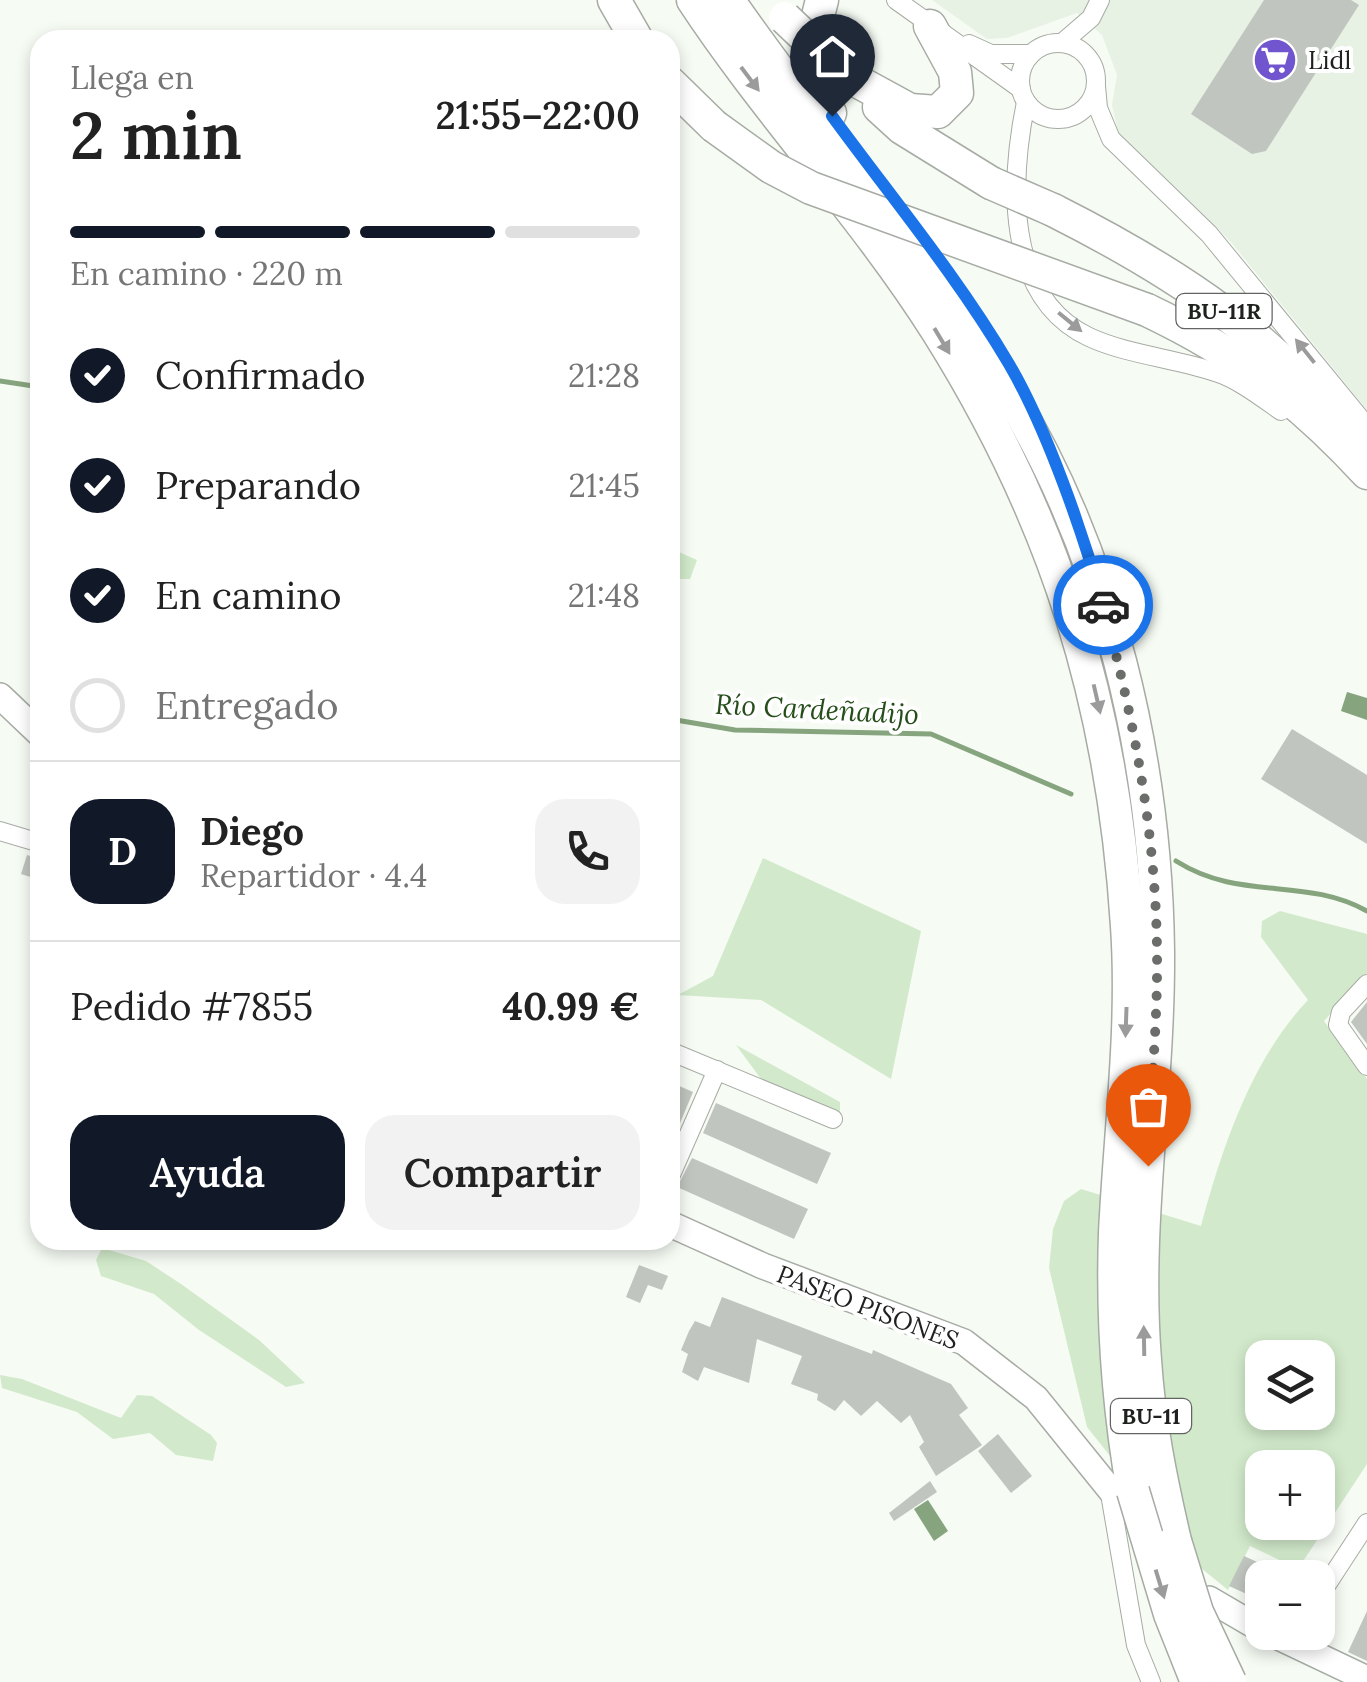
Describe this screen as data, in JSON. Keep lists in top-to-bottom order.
{
  "streets": {
    "highway": ["BU-11R", "BU-11"],
    "main road": ["PASEO PISONES"]
  },
  "crossings": [
    ["PASEO PISONES", "BU-11"]
  ],
  "water": ["Río Cardeñadijo"],
  "places": {
    "supermarket": ["Lidl"]
  },
  "page": {
    "heading": ["2 min", "Llega en", "21:55–22:00"],
    "panel": [
      "Diego",
      "Repartidor · 4.4",
      "Pedido #7855",
      "40.99 €"
    ],
    "bar": "En camino · 220 m",
    "list": [
      ["Confirmado", "21:28"],
      ["Preparando", "21:45"],
      ["En camino", "21:48"],
      "Entregado"
    ],
    "round": "D",
    "buttons": ["Ayuda", "Compartir"],
    "map_buttons": ["+", "−"]
  }
}
